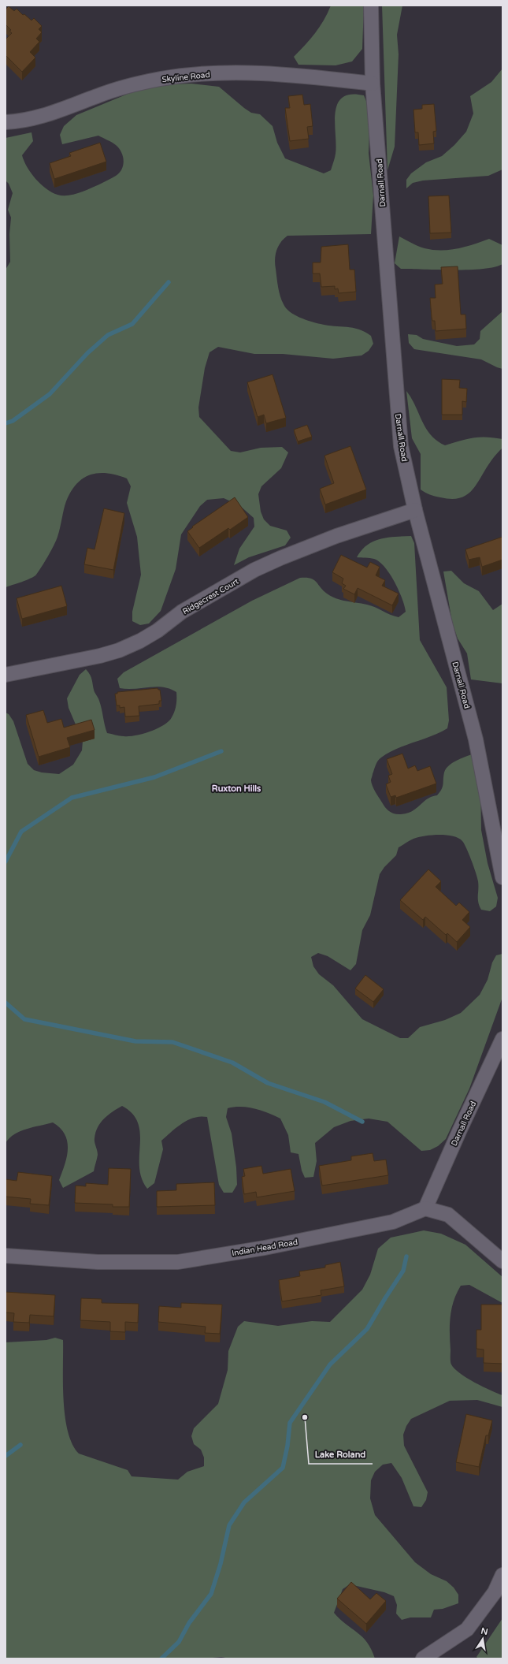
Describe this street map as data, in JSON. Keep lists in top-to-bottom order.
{
  "streets": {
    "street": [
      "Skyline Road",
      "Darnall Road",
      "Ridgecrest Court",
      "Indian Head Road"
    ]
  },
  "crossings": [
    ["Skyline Road", "Darnall Road"],
    ["Darnall Road", "Ridgecrest Court"],
    ["Darnall Road", "Indian Head Road"]
  ],
  "districts": ["Ruxton Hills"],
  "places": ["Lake Roland"],
  "north": "top"
}
